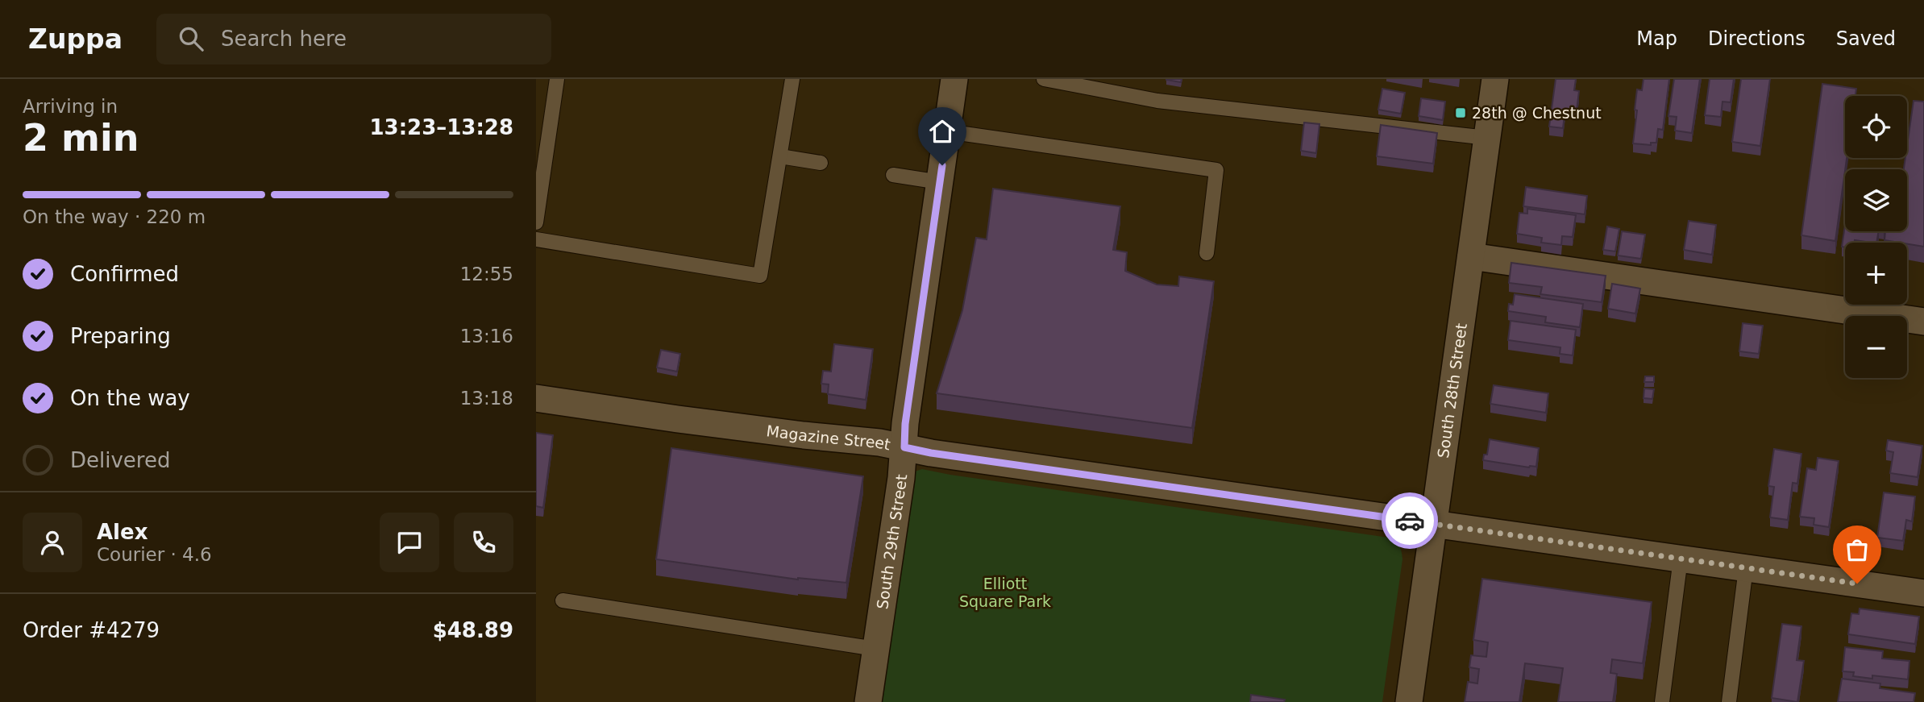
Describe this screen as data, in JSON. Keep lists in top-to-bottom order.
{
  "streets": {
    "street": ["South 28th Street", "Magazine Street", "South 29th Street"]
  },
  "crossings": [
    ["South 28th Street", "Magazine Street"],
    ["Magazine Street", "South 29th Street"]
  ],
  "parks": ["Elliott Square Park"],
  "places": {
    "transit": ["28th @ Chestnut"]
  },
  "page": {
    "header": "Zuppa",
    "search": "Search here",
    "nav": ["Map", "Directions", "Saved"],
    "heading": ["2 min", "Arriving in", "13:23–13:28"],
    "panel": [
      "Alex",
      "Courier · 4.6",
      "Order #4279",
      "$48.89"
    ],
    "map_buttons": ["+", "−"],
    "bar": "On the way · 220 m",
    "list": [
      ["Confirmed", "12:55"],
      ["Preparing", "13:16"],
      ["On the way", "13:18"],
      "Delivered"
    ]
  }
}
